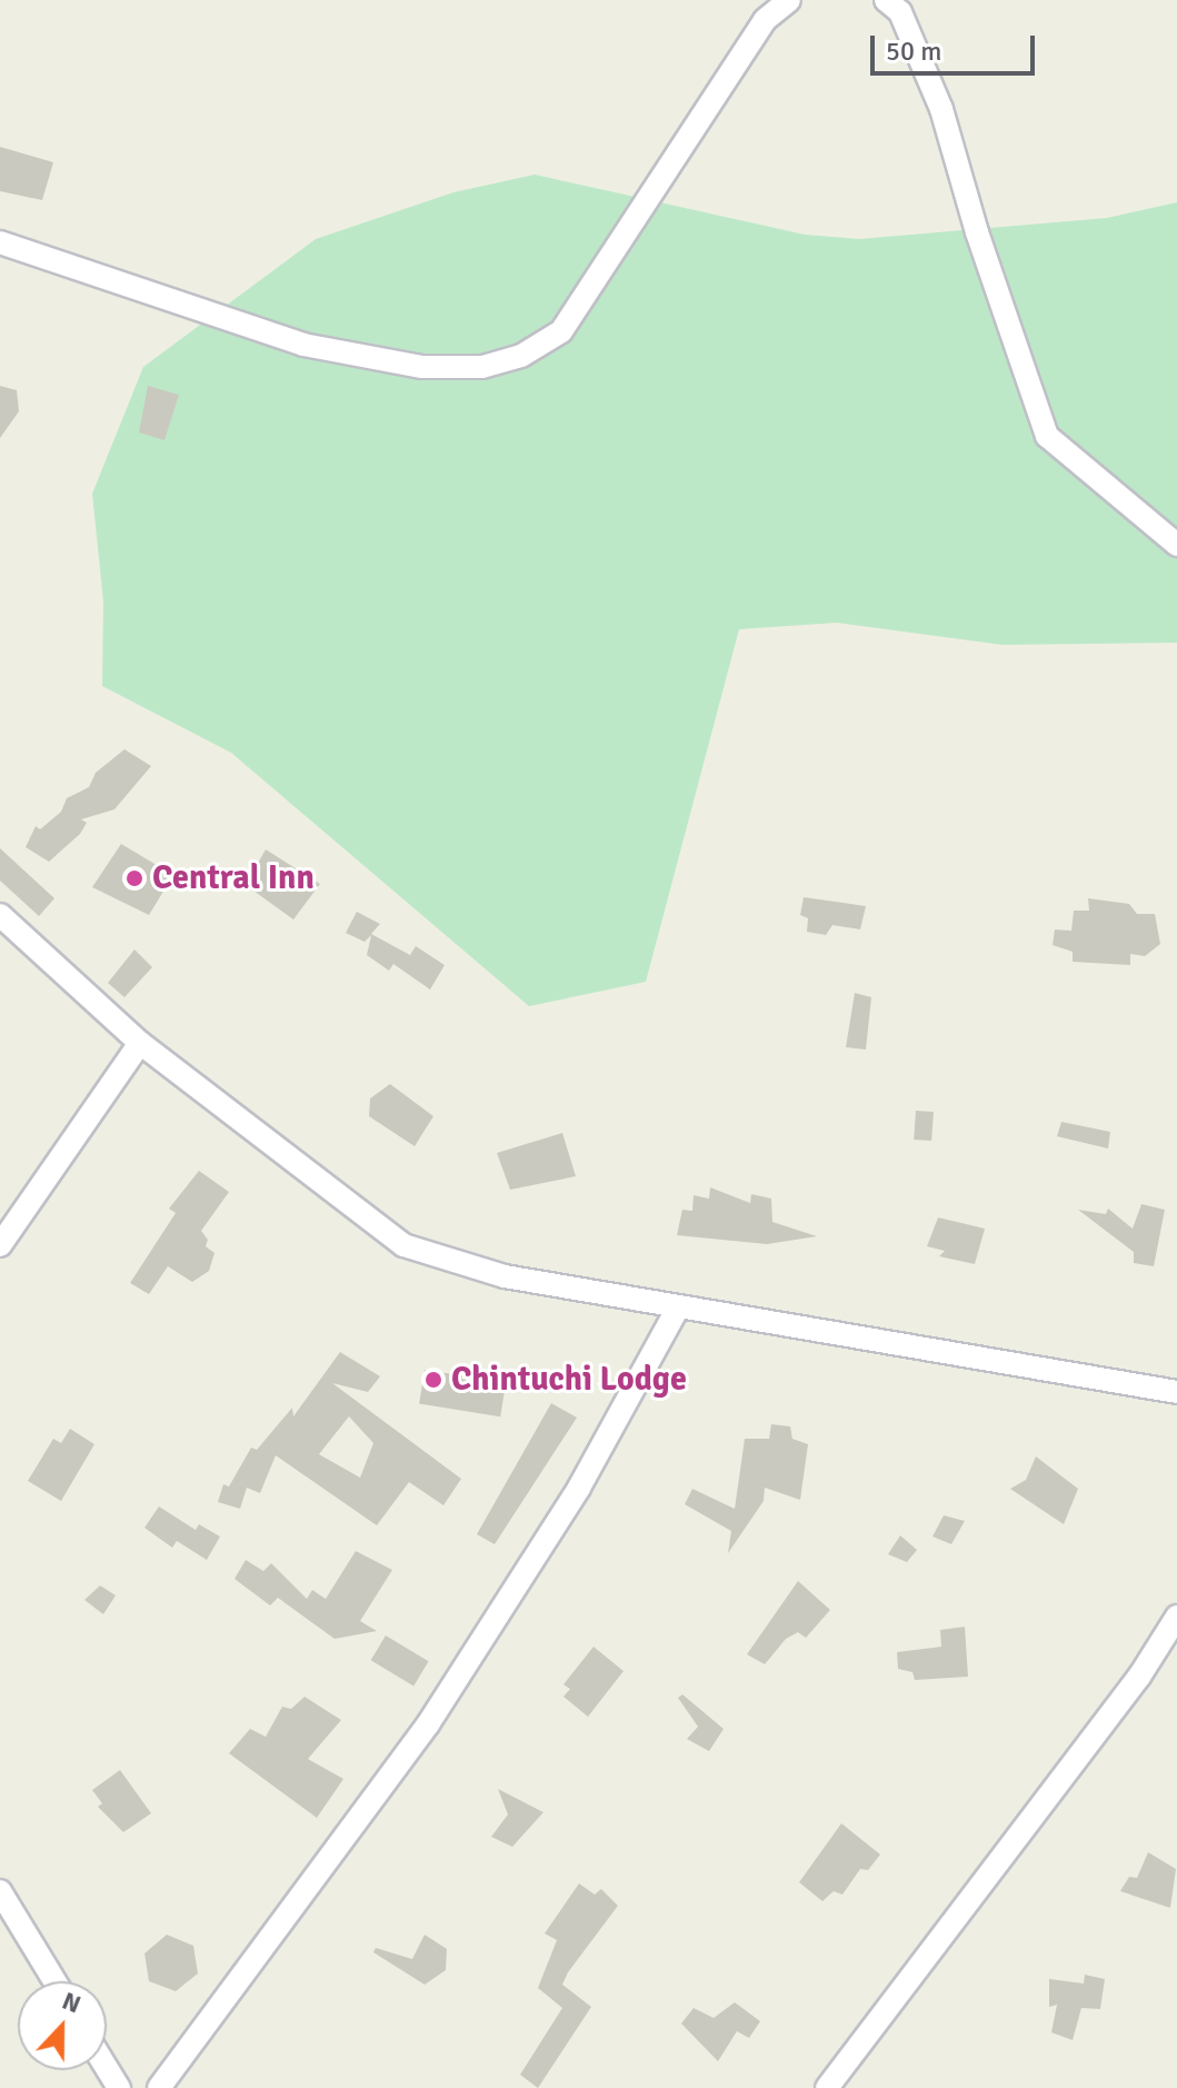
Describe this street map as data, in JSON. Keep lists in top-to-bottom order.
{
  "places": ["Central Inn", "Chintuchi Lodge"],
  "scale_bar": "50 m",
  "north": "top"
}
